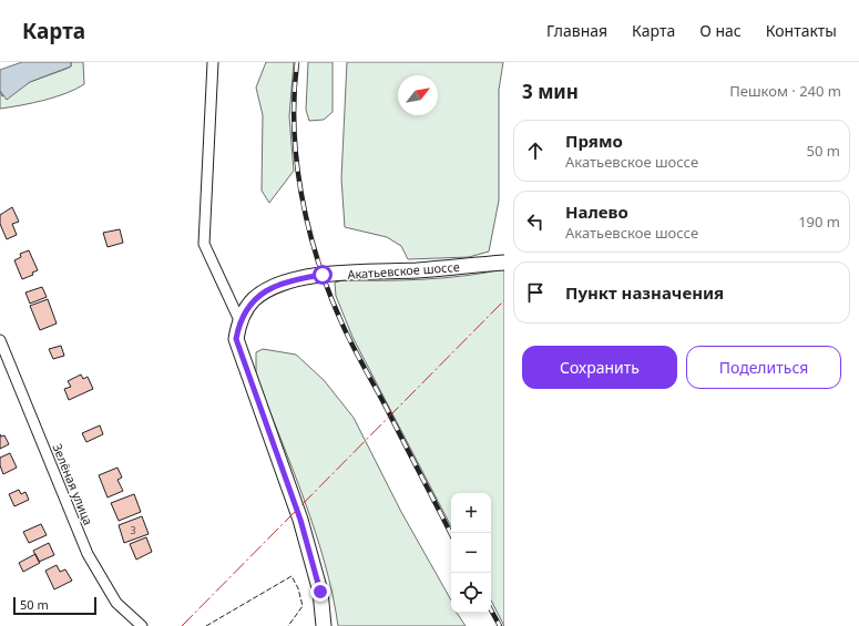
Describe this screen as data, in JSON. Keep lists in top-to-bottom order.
{
  "streets": {
    "main road": ["Акатьевское шоссе"],
    "street": ["Зелёная улица"]
  },
  "house_numbers": ["3"],
  "scale_bar": "50 m",
  "north": "top right",
  "page": {
    "header": "Карта",
    "nav": [
      "Главная",
      "Карта",
      "О нас",
      "Контакты"
    ],
    "heading": ["3 мин", "Пешком · 240 m"],
    "list": [
      ["Прямо", "Акатьевское шоссе", "50 m"],
      ["Налево", "Акатьевское шоссе", "190 m"],
      "Пункт назначения"
    ],
    "buttons": ["Сохранить", "Поделиться"],
    "map_buttons": ["+", "−"],
    "scale": "50 m"
  }
}
